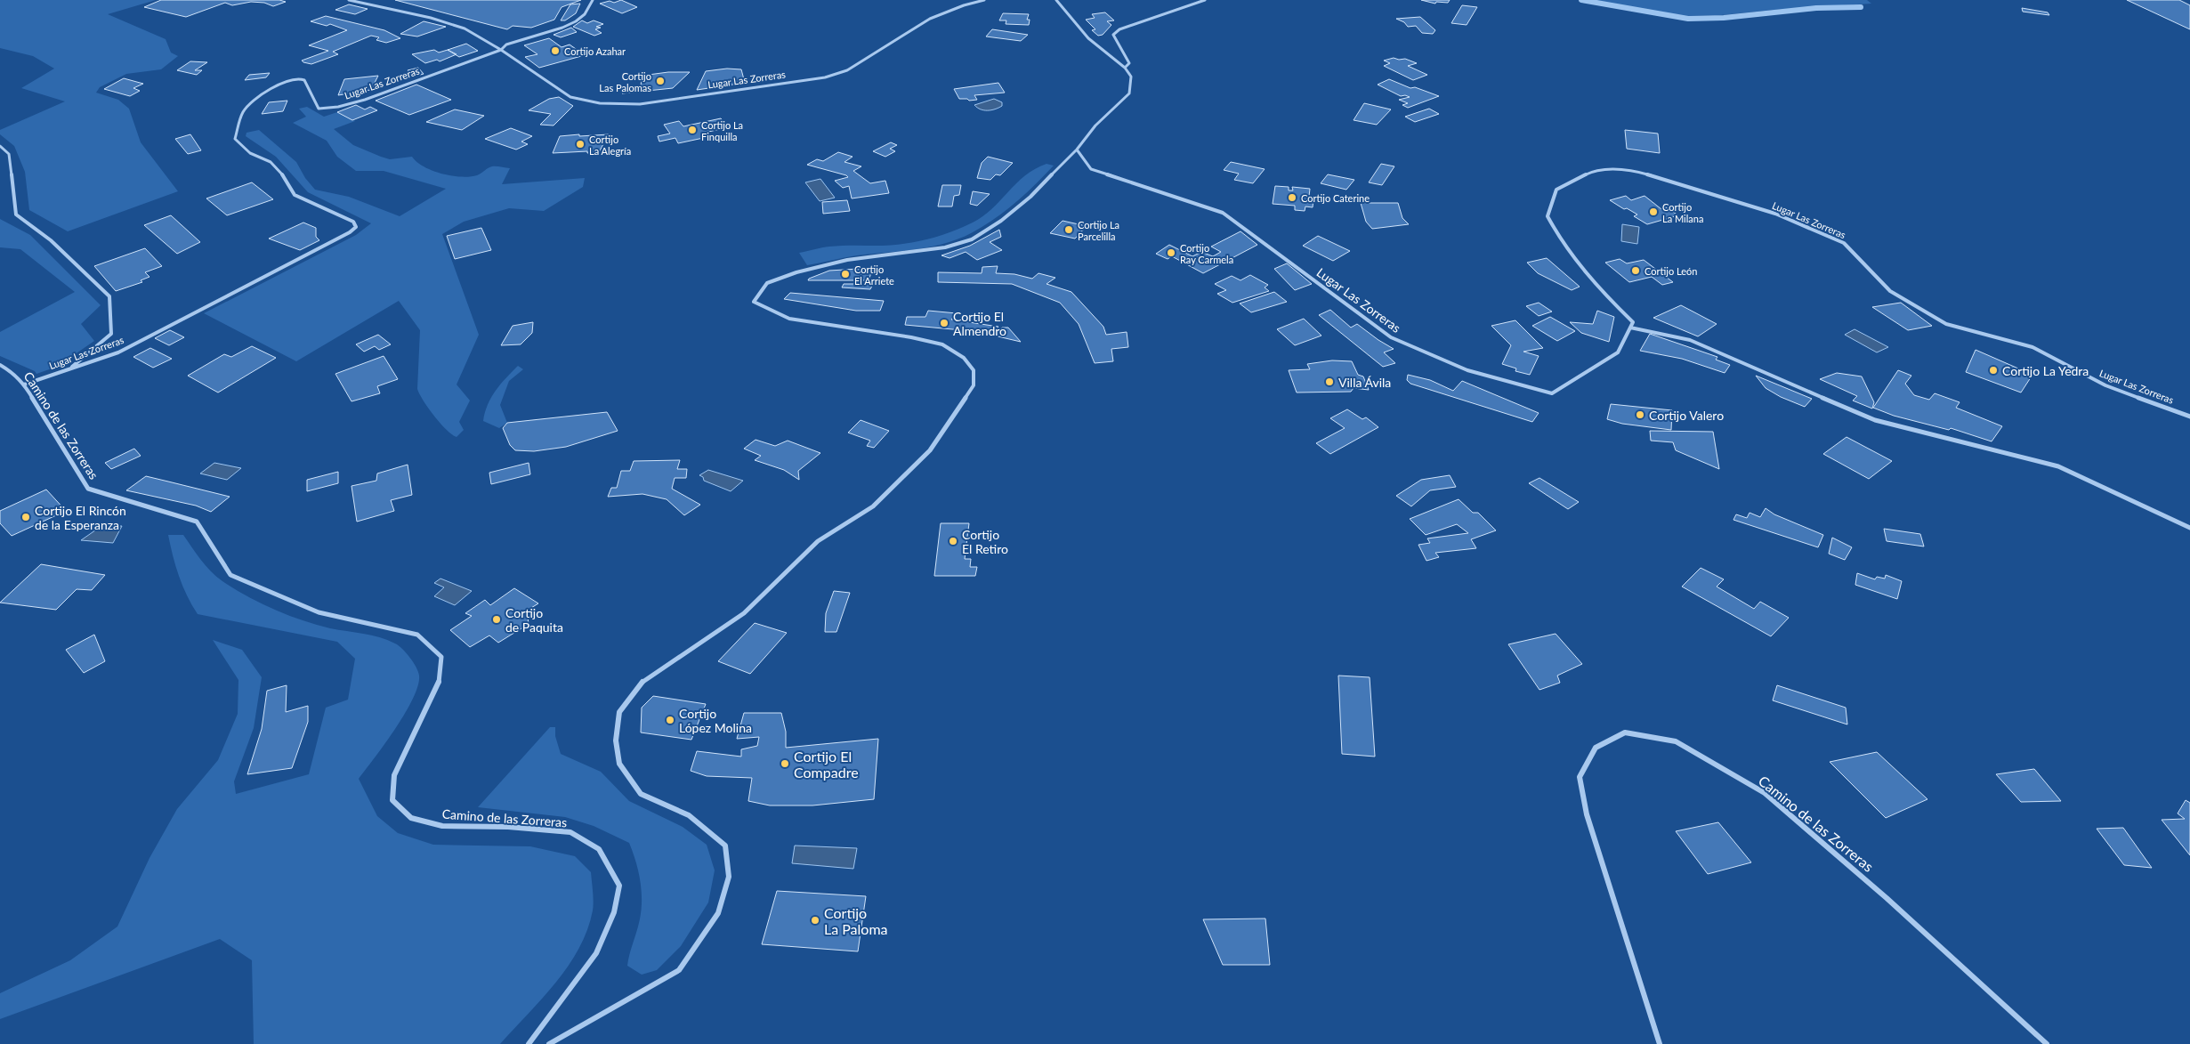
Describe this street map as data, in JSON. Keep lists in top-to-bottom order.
{
  "streets": {
    "street": ["Lugar Las Zorreras", "Camino de las Zorreras"]
  },
  "crossings": [
    ["Lugar Las Zorreras", "Camino de las Zorreras"]
  ],
  "places": [
    "Cortijo Azahar",
    "Cortijo Las Palomas",
    "Cortijo La Finquilla",
    "Cortijo La Alegría",
    "Cortijo Caterine",
    "Cortijo La Milana",
    "Cortijo La Parcelilla",
    "Cortijo Ray Carmela",
    "Cortijo León",
    "Cortijo El Arriete",
    "Cortijo El Almendro",
    "Cortijo La Yedra",
    "Villa Ávila",
    "Cortijo Valero",
    "Cortijo El Rincón de la Esperanza",
    "Cortijo El Retiro",
    "Cortijo de Paquita",
    "Cortijo López Molina",
    "Cortijo El Compadre",
    "Cortijo La Paloma"
  ]
}
